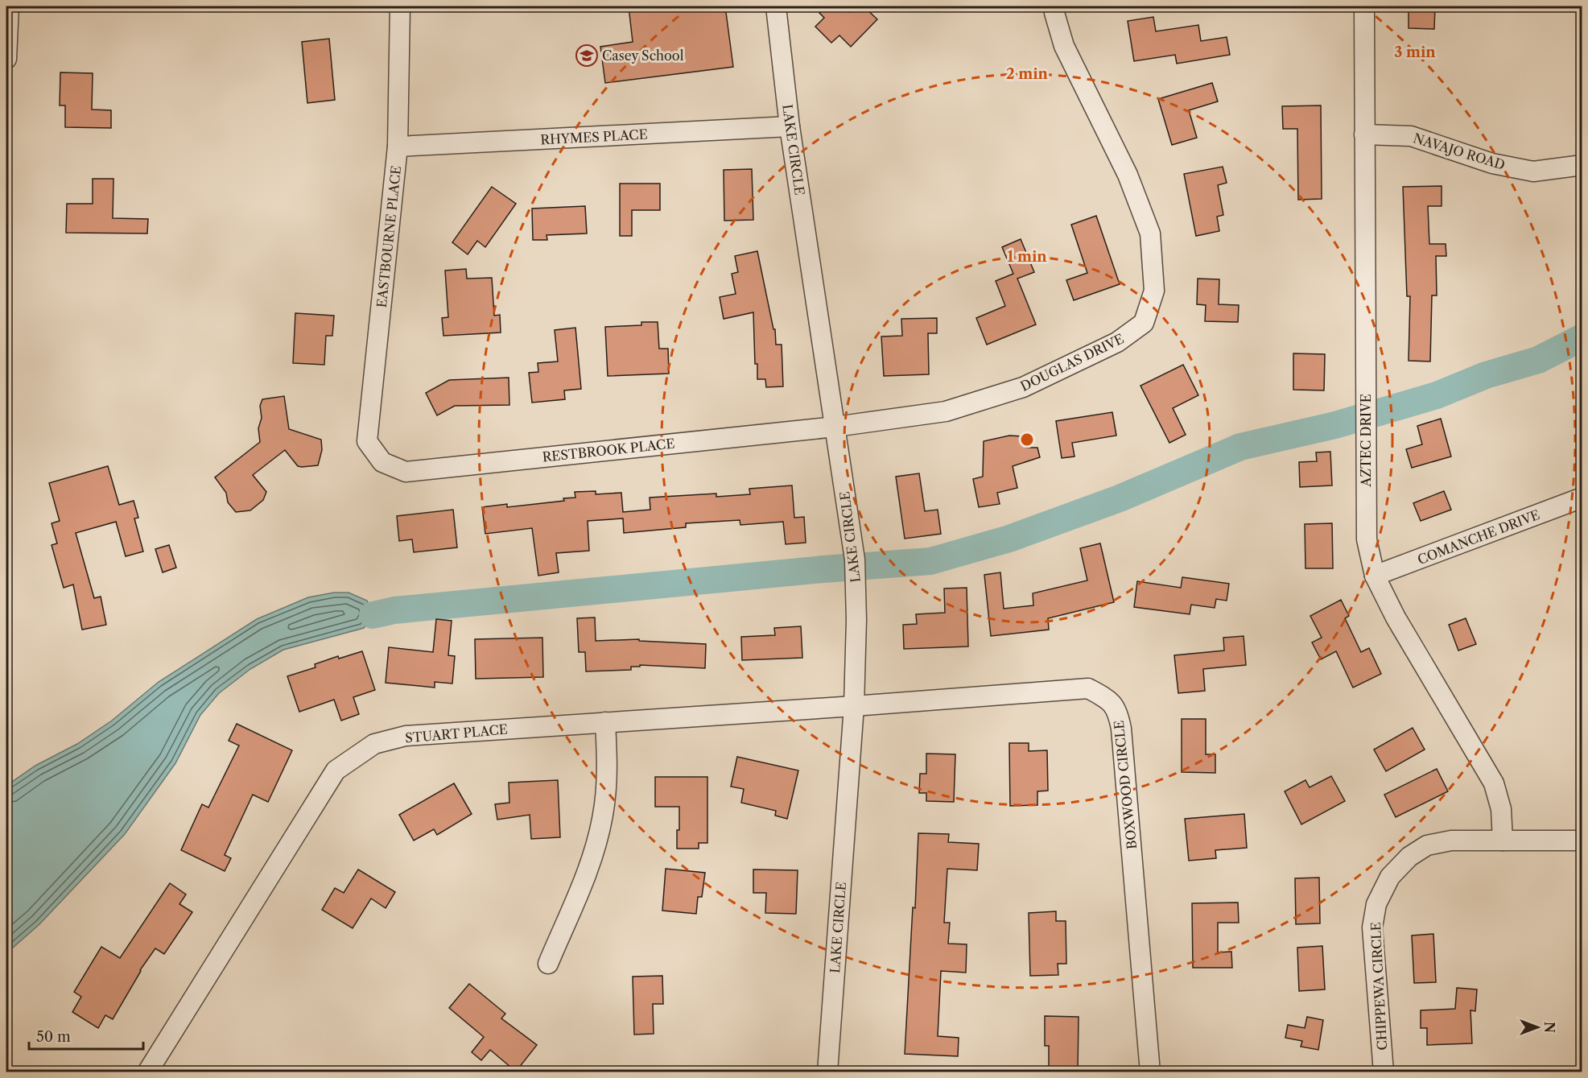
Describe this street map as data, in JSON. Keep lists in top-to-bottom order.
{
  "streets": {
    "street": [
      "RHYMES PLACE",
      "LAKE CIRCLE",
      "NAVAJO ROAD",
      "EASTBOURNE PLACE",
      "DOUGLAS DRIVE",
      "AZTEC DRIVE",
      "RESTBROOK PLACE",
      "COMANCHE DRIVE",
      "STUART PLACE",
      "BOXWOOD CIRCLE",
      "CHIPPEWA CIRCLE"
    ]
  },
  "crossings": [
    ["RHYMES PLACE", "LAKE CIRCLE"],
    ["RHYMES PLACE", "EASTBOURNE PLACE"],
    ["LAKE CIRCLE", "DOUGLAS DRIVE"],
    ["LAKE CIRCLE", "RESTBROOK PLACE"],
    ["LAKE CIRCLE", "STUART PLACE"],
    ["LAKE CIRCLE", "BOXWOOD CIRCLE"],
    ["NAVAJO ROAD", "AZTEC DRIVE"],
    ["EASTBOURNE PLACE", "RESTBROOK PLACE"],
    ["DOUGLAS DRIVE", "RESTBROOK PLACE"],
    ["AZTEC DRIVE", "COMANCHE DRIVE"],
    ["AZTEC DRIVE", "CHIPPEWA CIRCLE"],
    ["STUART PLACE", "BOXWOOD CIRCLE"]
  ],
  "places": {
    "school or university": ["Casey School"]
  },
  "scale_bar": "50 m",
  "north": "right",
  "rings": ["3 min", "2 min", "1 min"]
}
